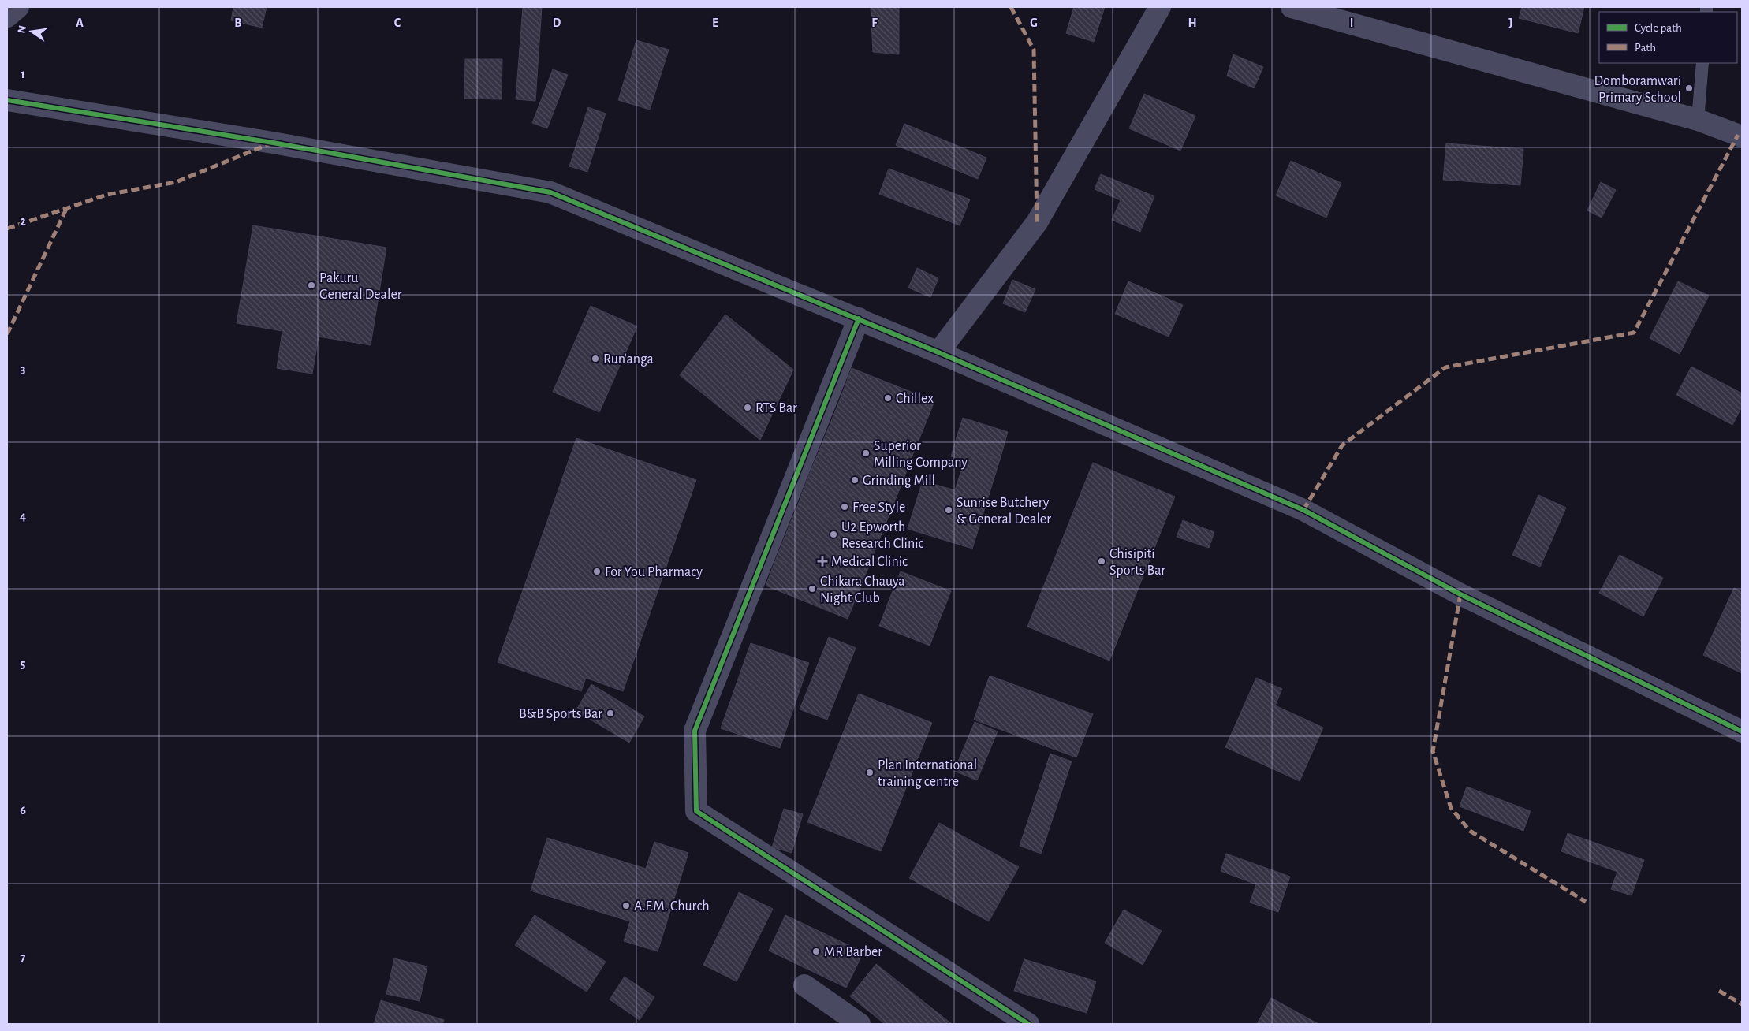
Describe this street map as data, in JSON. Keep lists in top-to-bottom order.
{
  "places": {
    "other": [
      "Domboramwari Primary School",
      "Pakuru General Dealer",
      "Run'anga",
      "Chillex",
      "RTS Bar",
      "Superior Milling Company",
      "Grinding Mill",
      "Free Style",
      "Sunrise Butchery & General Dealer",
      "U2 Epworth Research Clinic",
      "Chisipiti Sports Bar",
      "For You Pharmacy",
      "Chikara Chauya Night Club",
      "B&B Sports Bar",
      "Plan International training centre",
      "A.F.M. Church",
      "MR Barber"
    ],
    "health": ["Medical Clinic"]
  },
  "legend": ["Cycle path", "Path"],
  "north": "left",
  "grid": {
    "columns": [
      "A",
      "B",
      "C",
      "D",
      "E",
      "F",
      "G",
      "H",
      "I",
      "J"
    ],
    "rows": [
      "1",
      "2",
      "3",
      "4",
      "5",
      "6",
      "7"
    ]
  }
}
